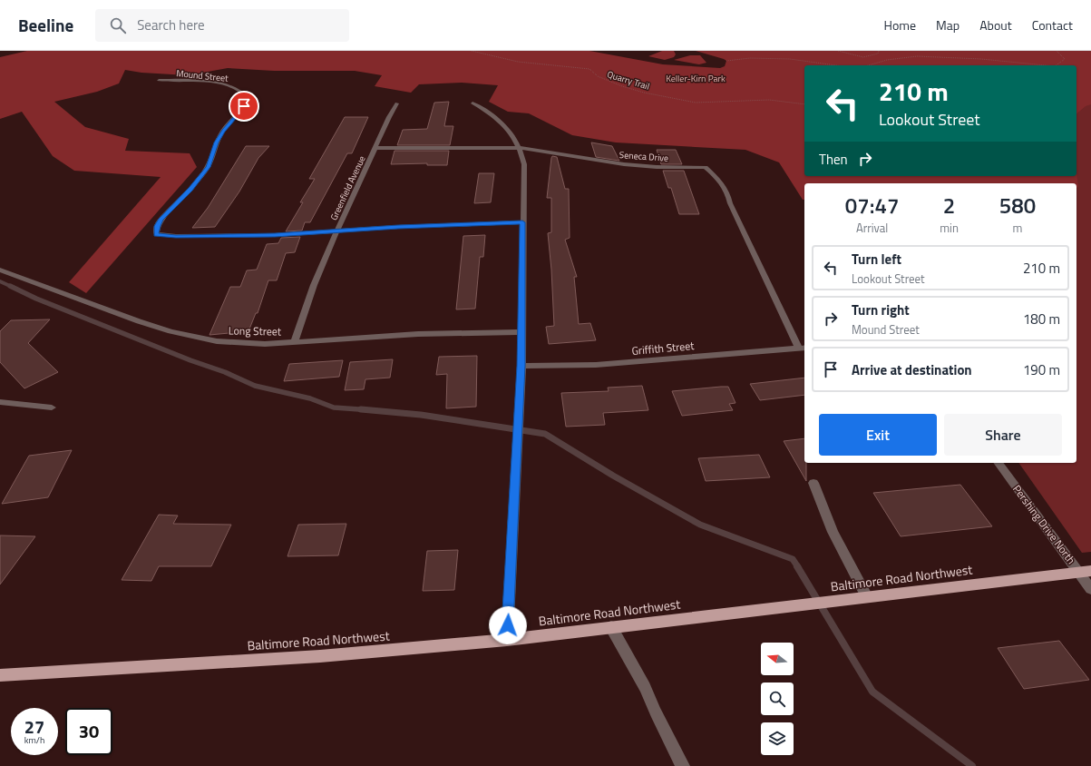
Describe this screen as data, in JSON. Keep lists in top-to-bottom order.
{
  "streets": {
    "main road": ["Baltimore Road Northwest"],
    "street": [
      "Mound Street",
      "Seneca Drive",
      "Greenfield Avenue",
      "Long Street",
      "Griffith Street",
      "Pershing Drive North"
    ],
    "path": ["Quarry Trail"]
  },
  "crossings": [
    ["Mound Street", "Greenfield Avenue"],
    ["Seneca Drive", "Greenfield Avenue"],
    ["Seneca Drive", "Griffith Street"],
    ["Greenfield Avenue", "Long Street"],
    ["Pershing Drive North", "Baltimore Road Northwest"]
  ],
  "parks": ["Keller-Kirn Park"],
  "north": "left",
  "page": {
    "header": "Beeline",
    "search": "Search here",
    "nav": [
      "Home",
      "Map",
      "About",
      "Contact"
    ],
    "turn": ["210 m", "Lookout Street"],
    "then": "Then",
    "eta": [
      "07:47",
      "Arrival",
      "2",
      "min",
      "580",
      "m"
    ],
    "list": [
      {
        "name": "Turn left",
        "note": "Lookout Street",
        "value": "210 m"
      },
      {
        "name": "Turn right",
        "note": "Mound Street",
        "value": "180 m"
      },
      {
        "name": "Arrive at destination",
        "value": "190 m"
      }
    ],
    "buttons": ["Exit", "Share"],
    "speed": "27 km/h",
    "limit": "30"
  }
}
